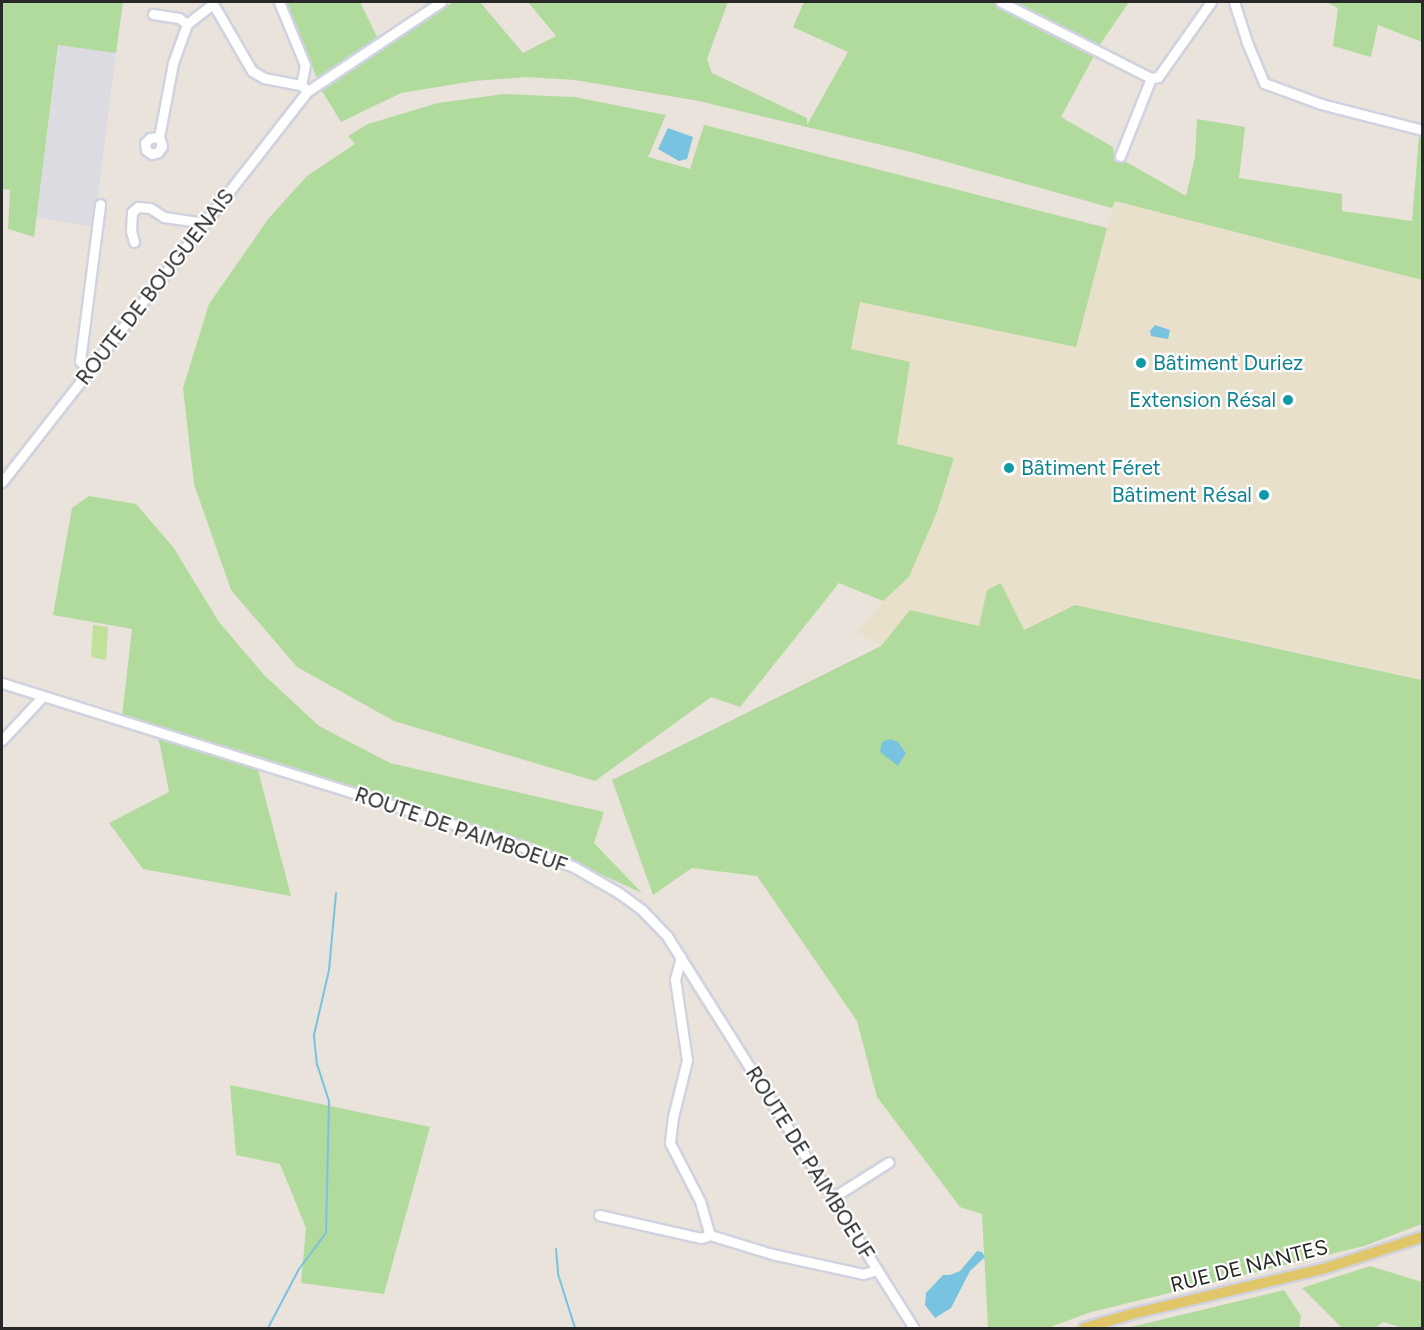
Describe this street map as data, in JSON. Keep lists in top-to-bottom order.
{
  "streets": {
    "main road": ["RUE DE NANTES"],
    "street": ["ROUTE DE BOUGUENAIS", "ROUTE DE PAIMBOEUF"]
  },
  "places": [
    "Bâtiment Duriez",
    "Extension Résal",
    "Bâtiment Féret",
    "Bâtiment Résal"
  ]
}
